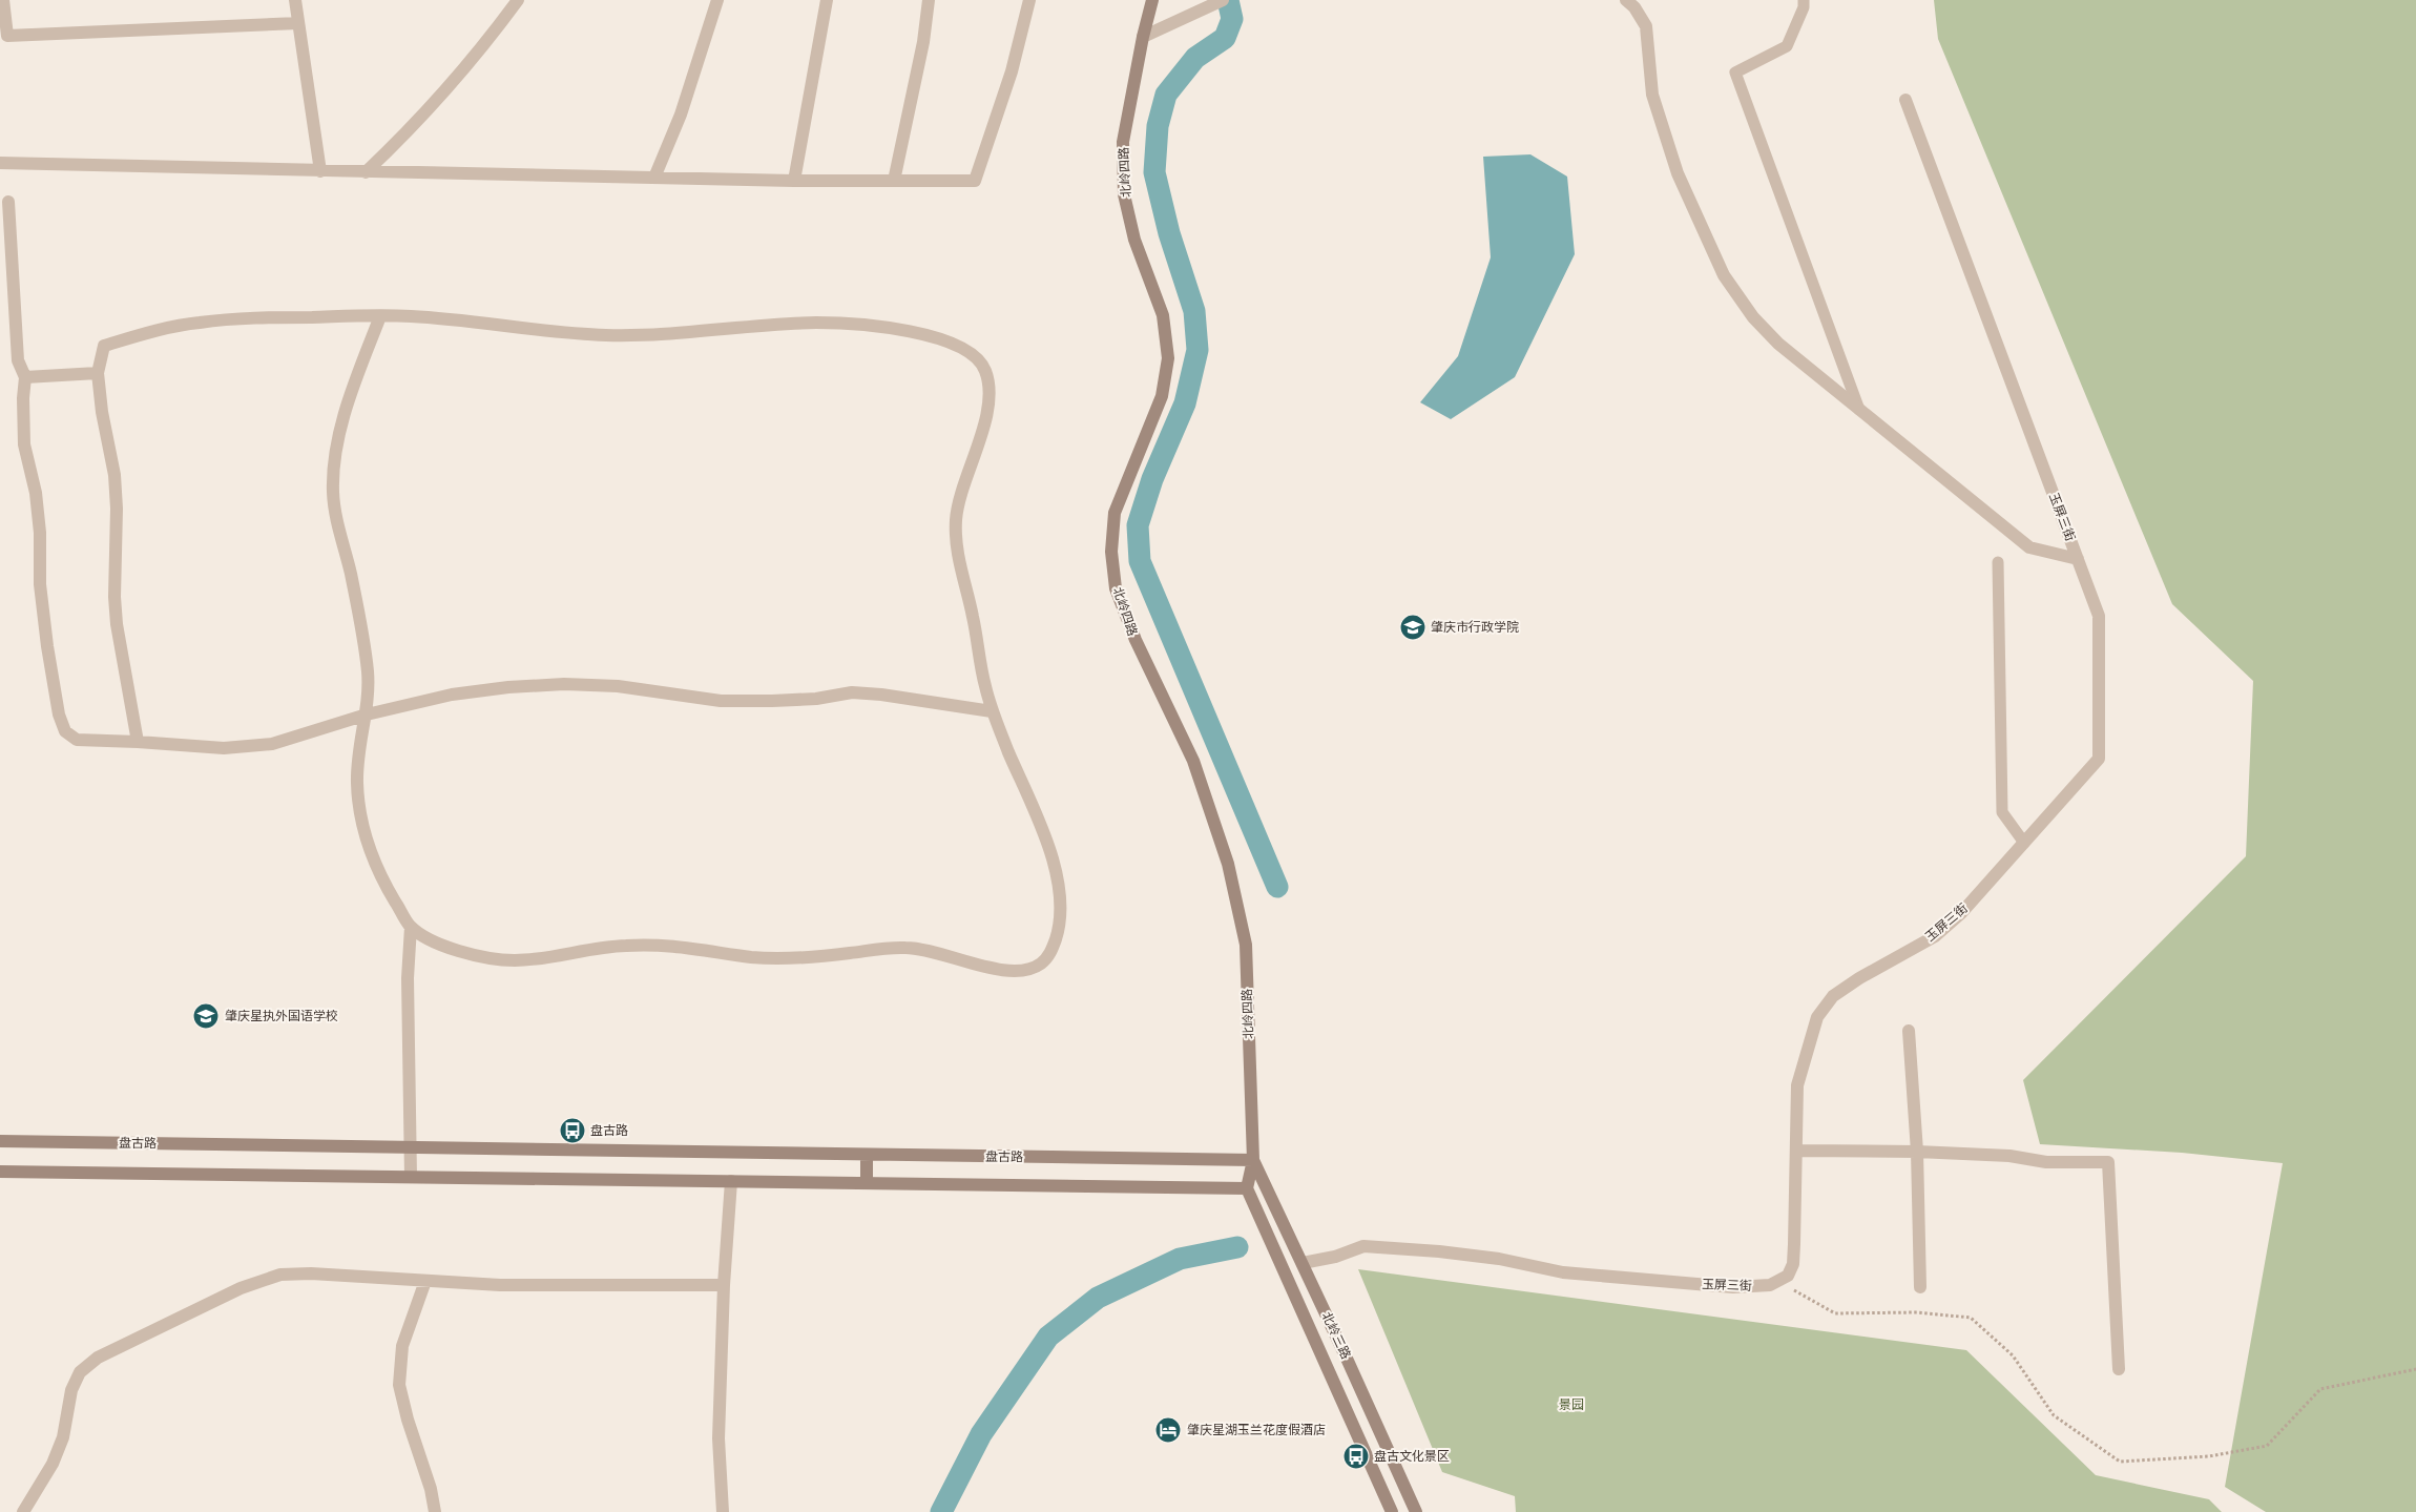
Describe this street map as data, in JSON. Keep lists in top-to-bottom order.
{
  "streets": {
    "street": [
      "北岭四路",
      "玉屏三街",
      "盘古路",
      "北岭三路"
    ]
  },
  "crossings": [
    ["北岭四路", "盘古路"],
    ["北岭四路", "北岭三路"],
    ["玉屏三街", "北岭三路"],
    ["盘古路", "北岭三路"]
  ],
  "parks": ["景园"],
  "places": {
    "school or university": ["肇庆市行政学院", "肇庆星执外国语学校"],
    "bus stop": ["盘古路", "盘古文化景区"],
    "hotel": ["肇庆星湖玉兰花度假酒店"]
  }
}
